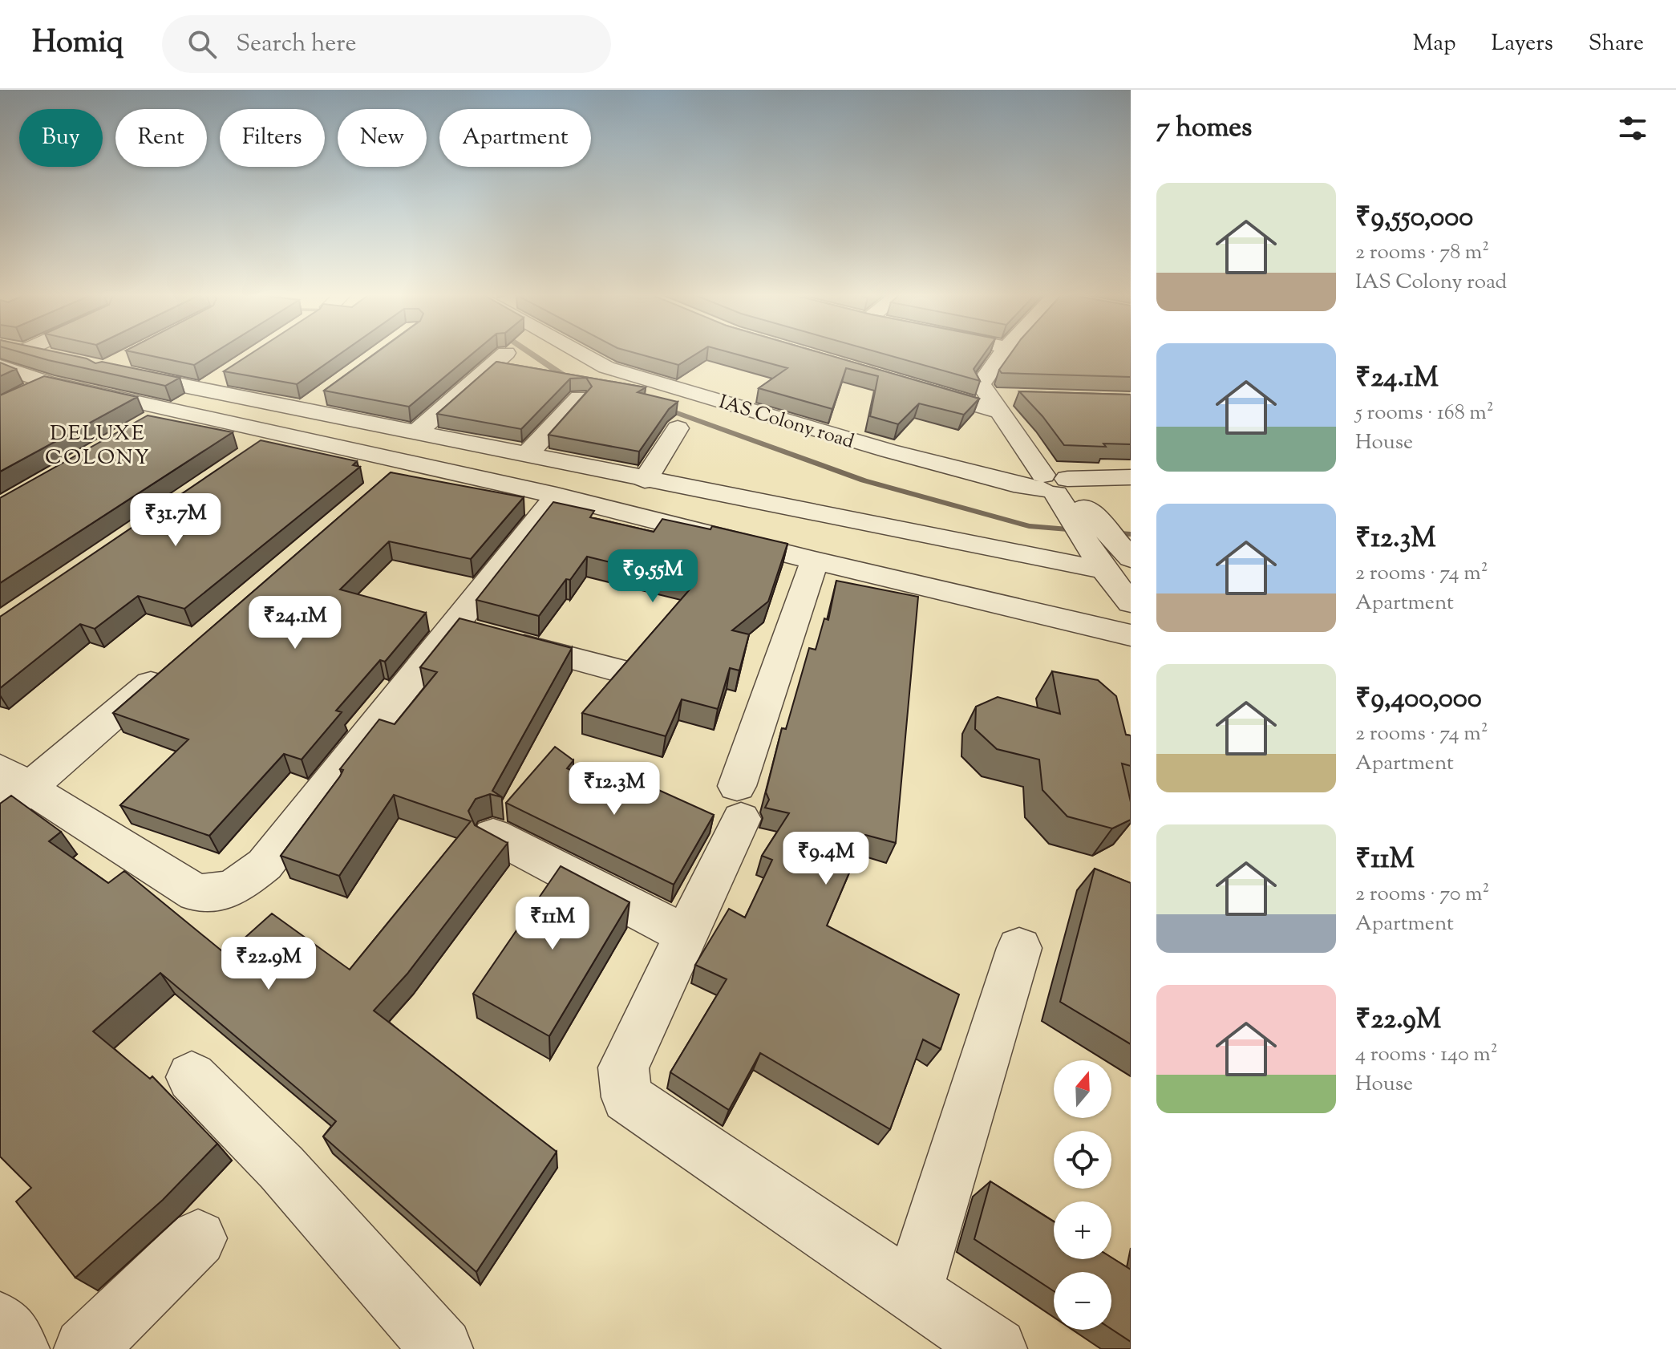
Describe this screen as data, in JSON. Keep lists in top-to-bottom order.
{
  "streets": {
    "street": ["IAS Colony road"]
  },
  "districts": ["DELUXE COLONY"],
  "north": "top",
  "page": {
    "header": "Homiq",
    "search": "Search here",
    "nav": ["Map", "Layers", "Share"],
    "heading": "7 homes",
    "chip": [
      "Buy",
      "Rent",
      "Filters",
      "New",
      "Apartment"
    ],
    "list": [
      {
        "name": "₹9,550,000",
        "note": "2 rooms · 78 m² · IAS Colony road"
      },
      {
        "name": "₹24.1M",
        "note": "5 rooms · 168 m² · House"
      },
      {
        "name": "₹12.3M",
        "note": "2 rooms · 74 m² · Apartment"
      },
      {
        "name": "₹9,400,000",
        "note": "2 rooms · 74 m² · Apartment"
      },
      {
        "name": "₹11M",
        "note": "2 rooms · 70 m² · Apartment"
      },
      {
        "name": "₹22.9M",
        "note": "4 rooms · 140 m² · House"
      }
    ],
    "price": [
      "₹31.7M",
      "₹9.55M",
      "₹24.1M",
      "₹12.3M",
      "₹9.4M",
      "₹11M",
      "₹22.9M"
    ],
    "map_buttons": ["+", "−"]
  }
}
